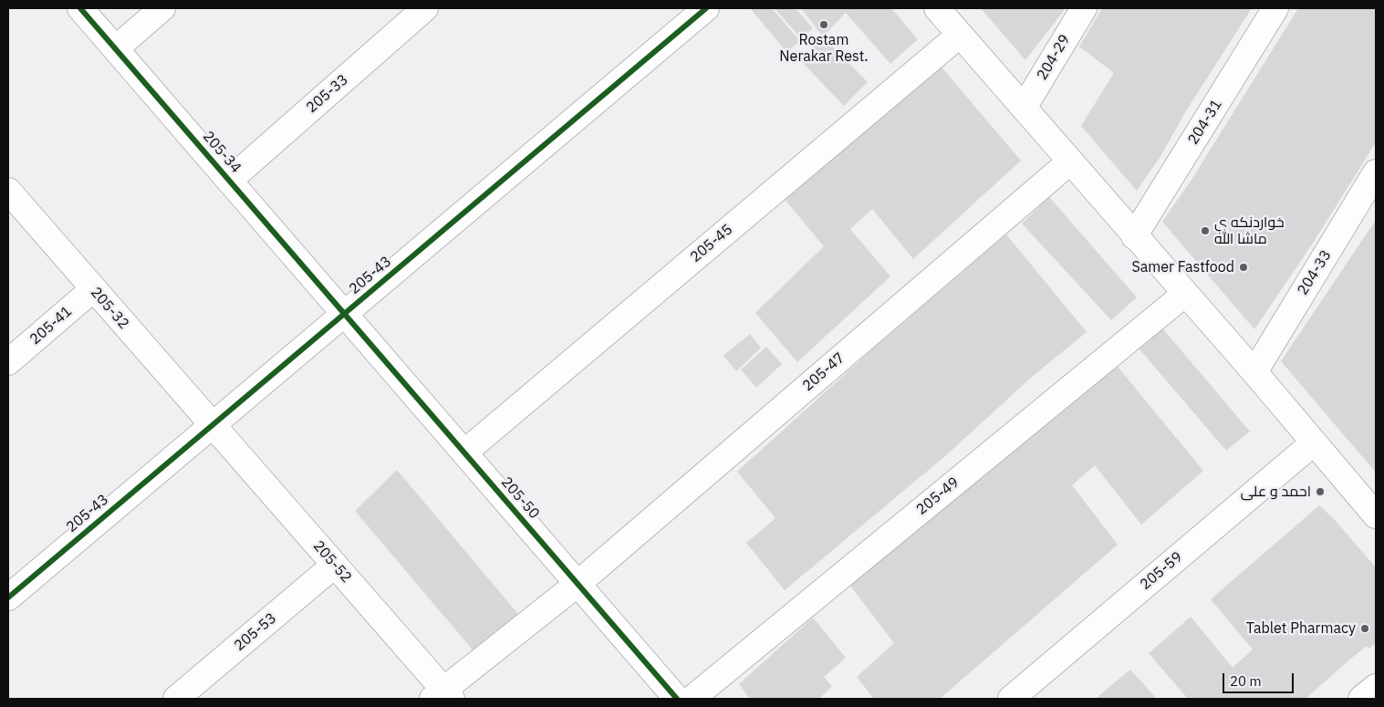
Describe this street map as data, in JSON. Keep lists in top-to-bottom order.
{
  "streets": {
    "street": [
      "204-29",
      "205-33",
      "204-31",
      "205-34",
      "205-45",
      "204-33",
      "205-43",
      "205-32",
      "205-41",
      "205-47",
      "205-49",
      "205-50",
      "205-52",
      "205-59",
      "205-53"
    ]
  },
  "crossings": [
    ["205-33", "205-34"],
    ["205-34", "205-43"],
    ["205-34", "205-50"],
    ["205-45", "205-50"],
    ["205-43", "205-32"],
    ["205-43", "205-50"],
    ["205-43", "205-52"],
    ["205-32", "205-41"],
    ["205-32", "205-52"],
    ["205-47", "205-50"],
    ["205-47", "205-52"],
    ["205-52", "205-53"]
  ],
  "places": [
    "Rostam Nerakar Rest.",
    "خواردنكه ي ماشا الله",
    "Samer Fastfood",
    "احمد و علی",
    "Tablet Pharmacy"
  ],
  "scale_bar": "20 m"
}
